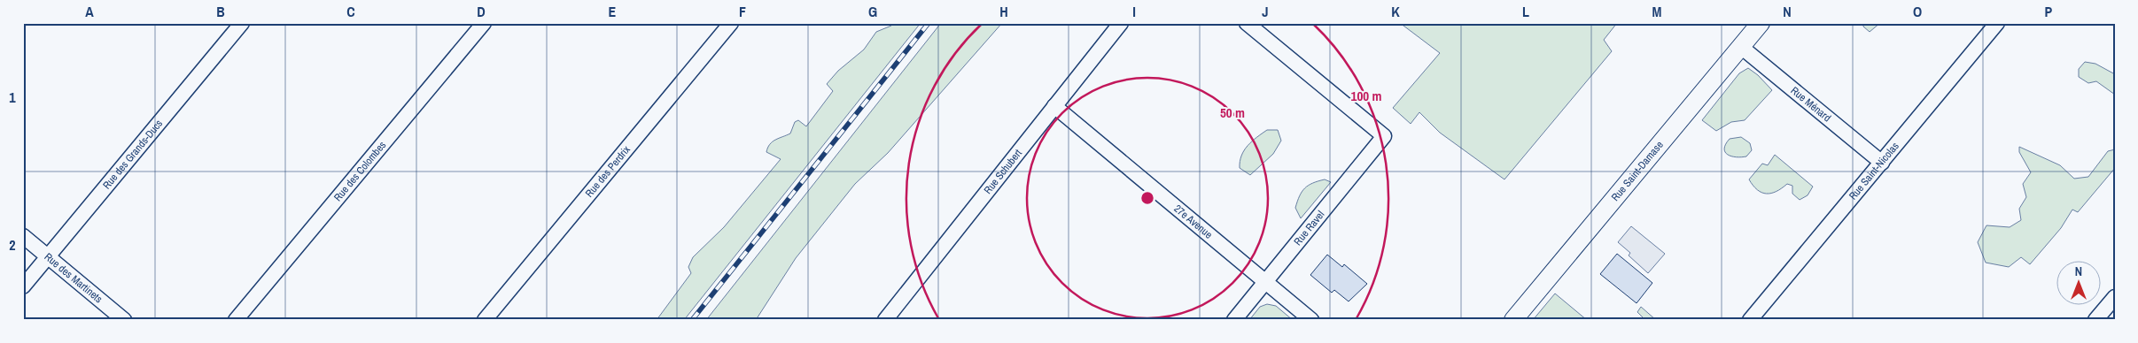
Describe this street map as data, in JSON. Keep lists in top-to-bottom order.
{
  "streets": {
    "street": [
      "Rue Ménard",
      "Rue des Grands-Ducs",
      "Rue des Colombes",
      "Rue des Perdrix",
      "Rue Schubert",
      "Rue Saint-Damase",
      "Rue Saint-Nicolas",
      "27e Avenue",
      "Rue Ravel",
      "Rue des Martinets"
    ]
  },
  "crossings": [
    ["Rue Ménard", "Rue Saint-Damase"],
    ["Rue Ménard", "Rue Saint-Nicolas"],
    ["Rue des Grands-Ducs", "Rue des Martinets"],
    ["Rue Schubert", "27e Avenue"],
    ["27e Avenue", "Rue Ravel"]
  ],
  "north": "top",
  "grid": {
    "columns": [
      "A",
      "B",
      "C",
      "D",
      "E",
      "F",
      "G",
      "H",
      "I",
      "J",
      "K",
      "L",
      "M",
      "N",
      "O",
      "P"
    ],
    "rows": ["1", "2"]
  },
  "rings": ["100 m", "50 m"]
}
